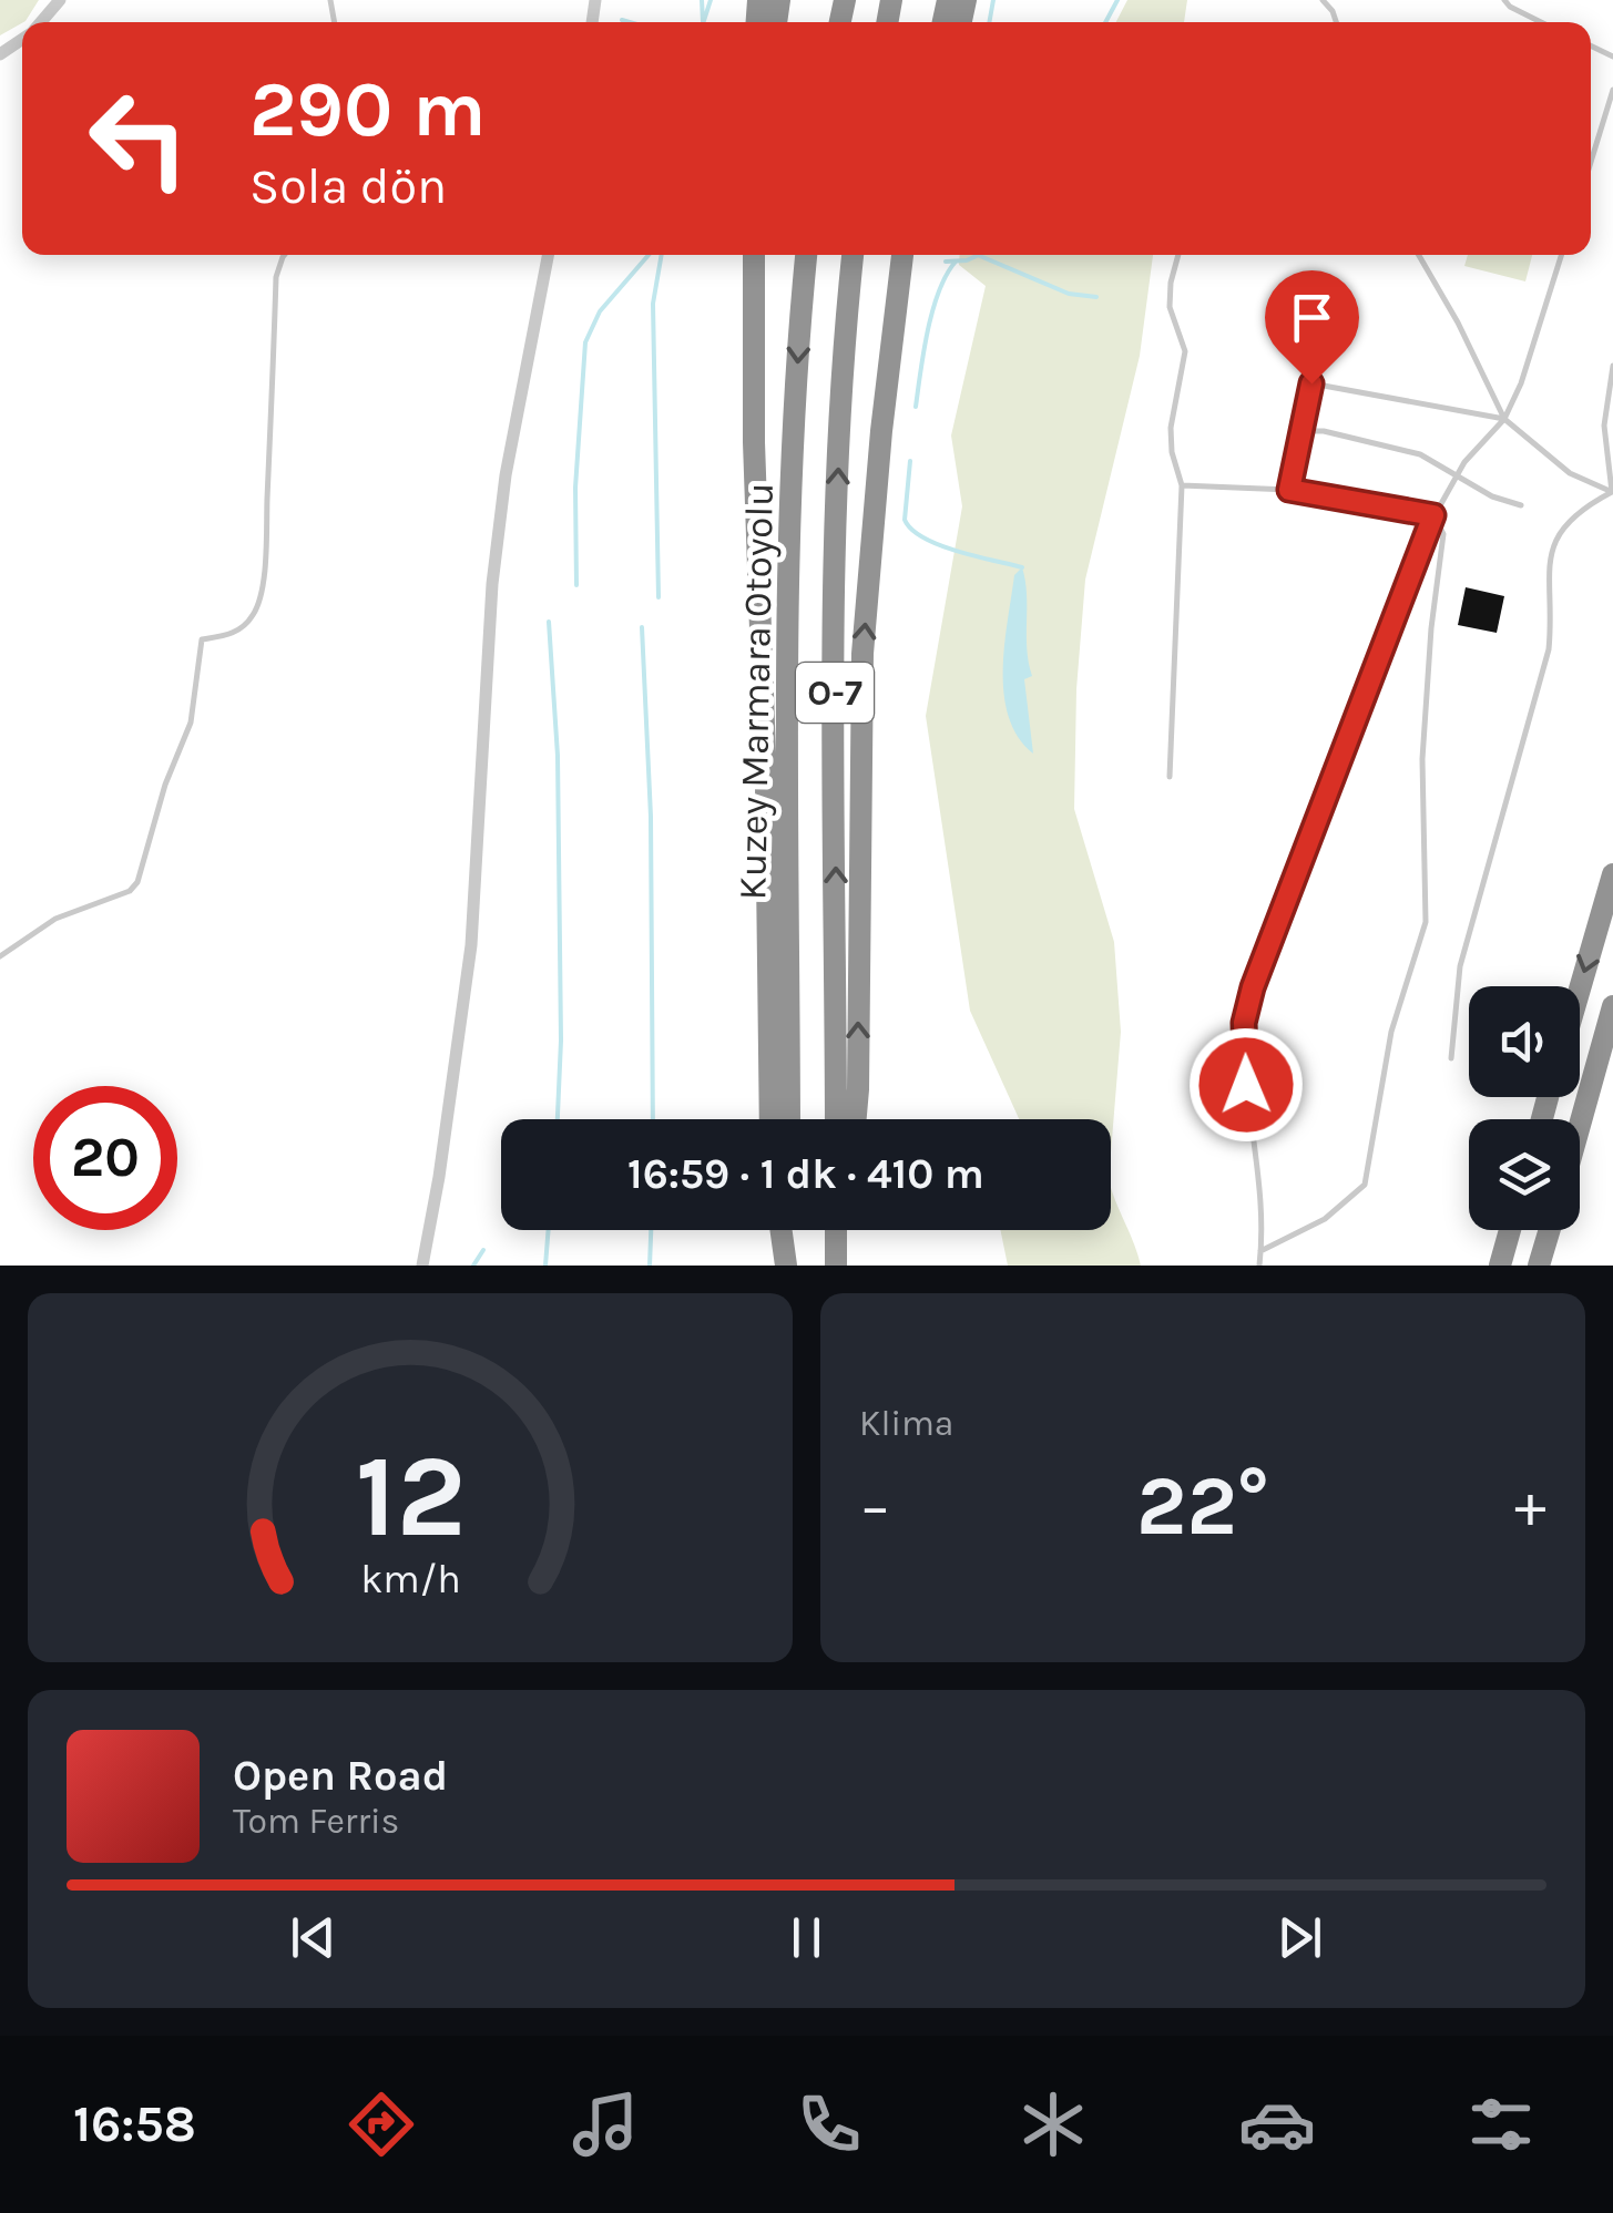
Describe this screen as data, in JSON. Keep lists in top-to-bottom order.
{
  "streets": {
    "highway": ["Kuzey Marmara Otoyolu", "O-7"]
  },
  "page": {
    "turn": ["290 m", "Sola dön"],
    "limit": "20",
    "trip": "16:59 · 1 dk · 410 m",
    "tile": "Klima",
    "heat": ["−", "22°", "+"],
    "song": ["Open Road", "Tom Ferris"],
    "tabs": "16:58",
    "gauge": ["12", "km/h"]
  }
}
